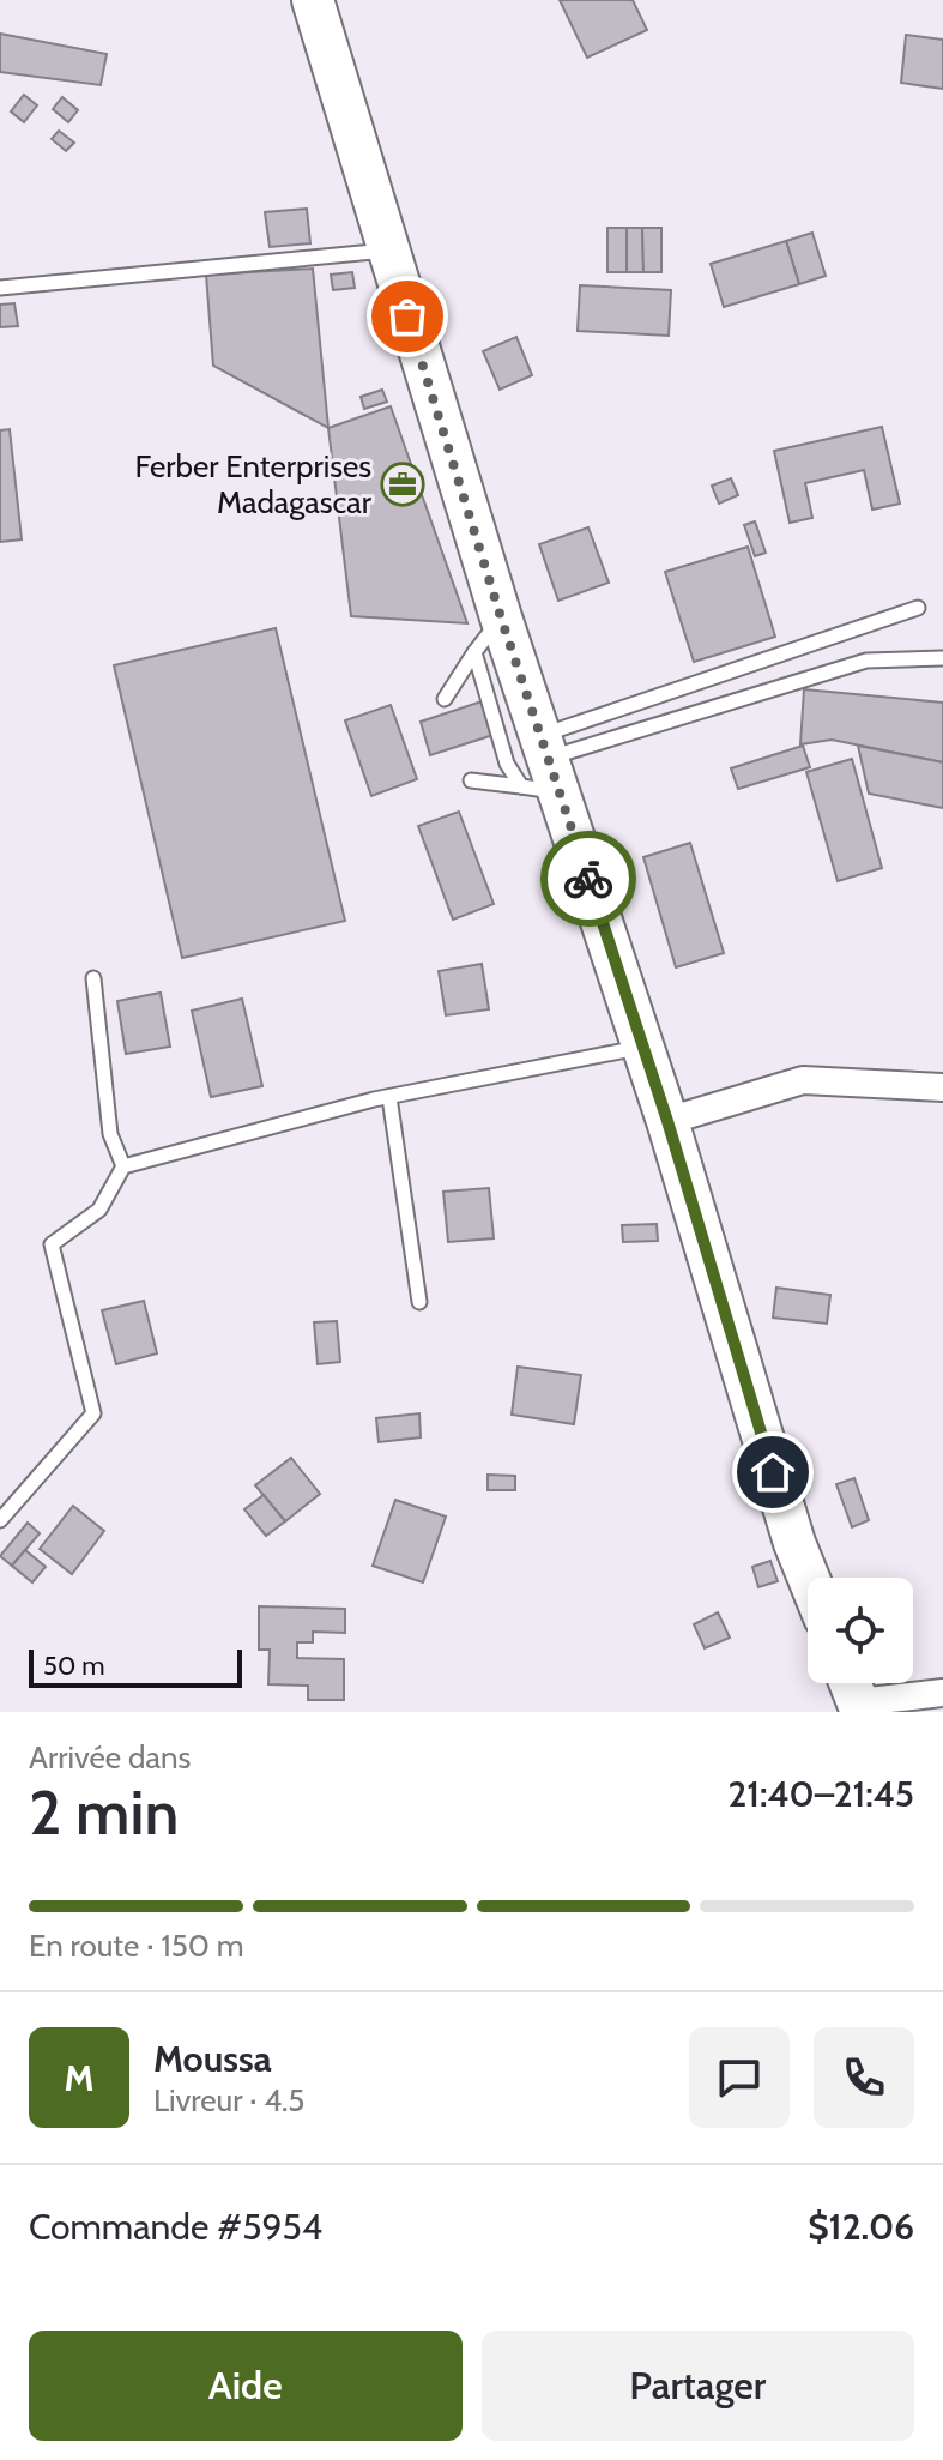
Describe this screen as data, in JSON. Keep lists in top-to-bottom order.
{
  "places": {
    "office": ["Ferber Enterprises Madagascar"]
  },
  "scale_bar": "50 m",
  "page": {
    "scale": "50 m",
    "heading": ["2 min", "Arrivée dans", "21:40–21:45"],
    "panel": [
      "Moussa",
      "Livreur · 4.5",
      "Commande #5954",
      "$12.06"
    ],
    "bar": "En route · 150 m",
    "round": "M",
    "buttons": ["Aide", "Partager"]
  }
}
